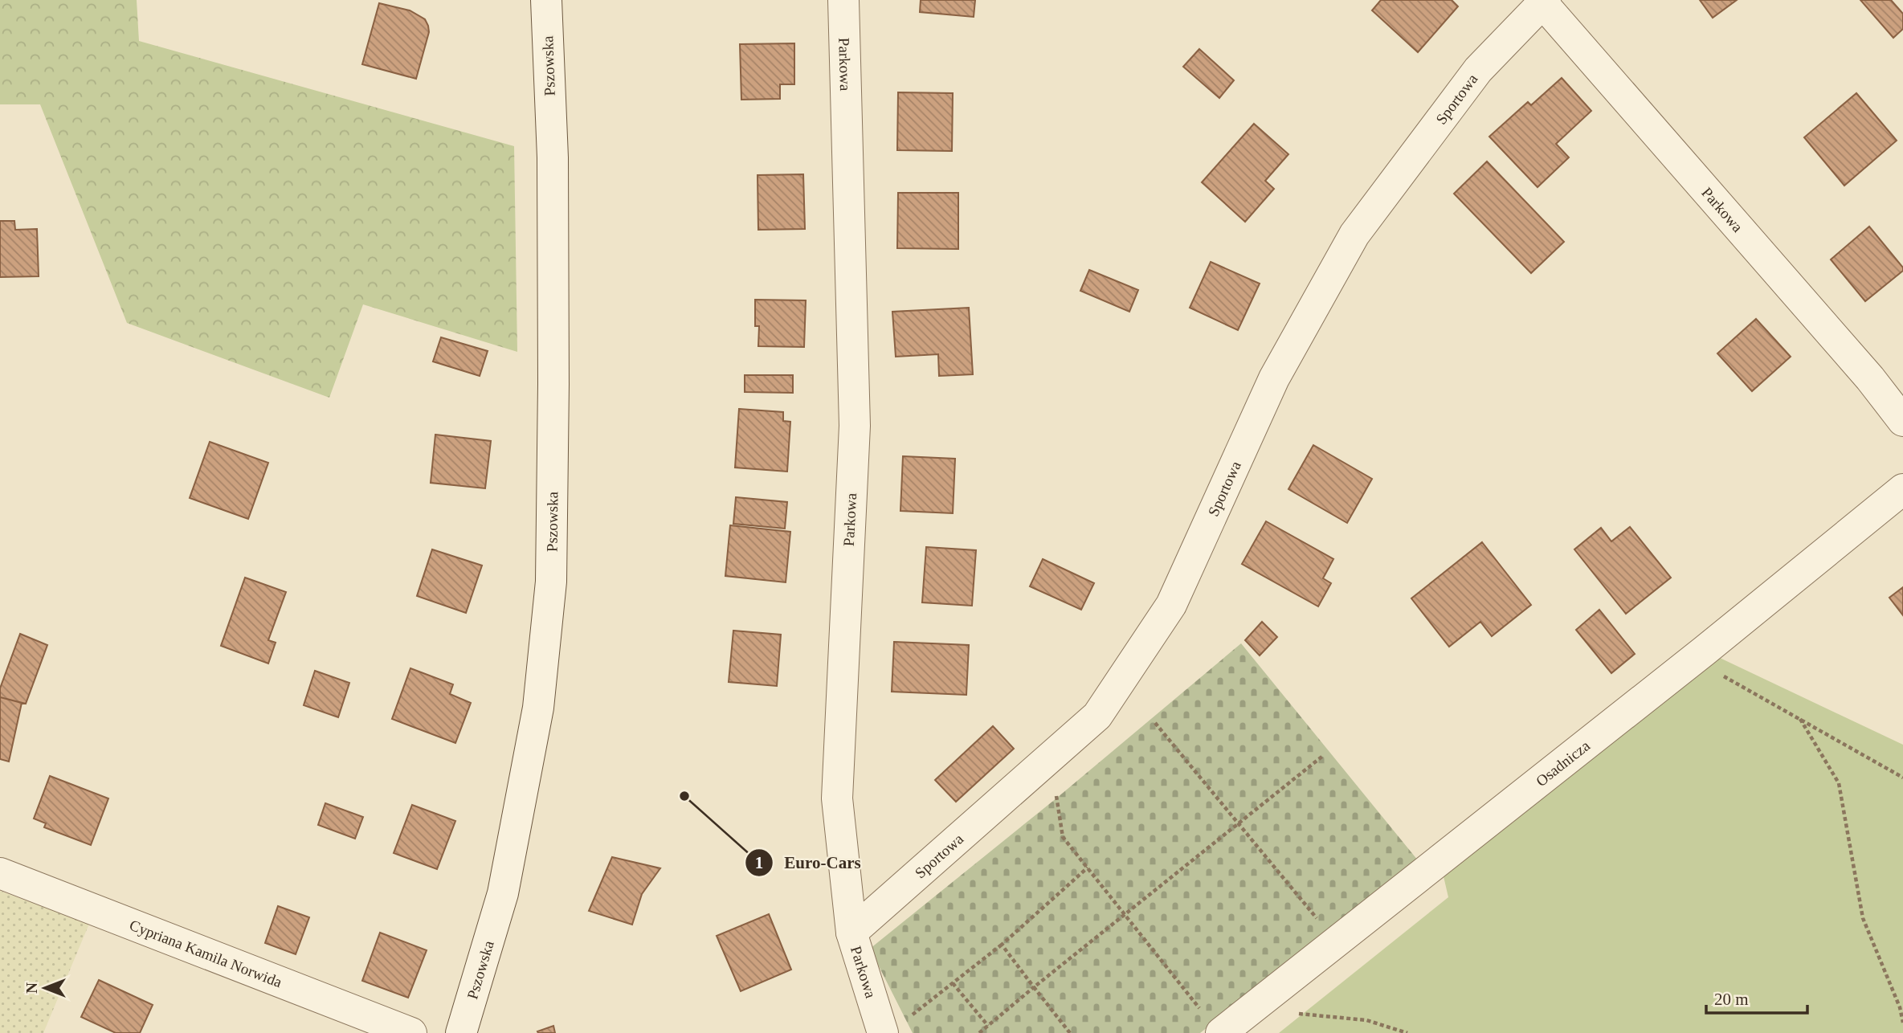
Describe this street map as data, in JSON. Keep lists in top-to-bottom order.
{
  "streets": {
    "street": [
      "Parkowa",
      "Pszowska",
      "Sportowa",
      "Osadnicza",
      "Cypriana Kamila Norwida"
    ]
  },
  "crossings": [
    ["Parkowa", "Sportowa"]
  ],
  "places": ["Euro-Cars"],
  "scale_bar": "20 m",
  "north": "left"
}
